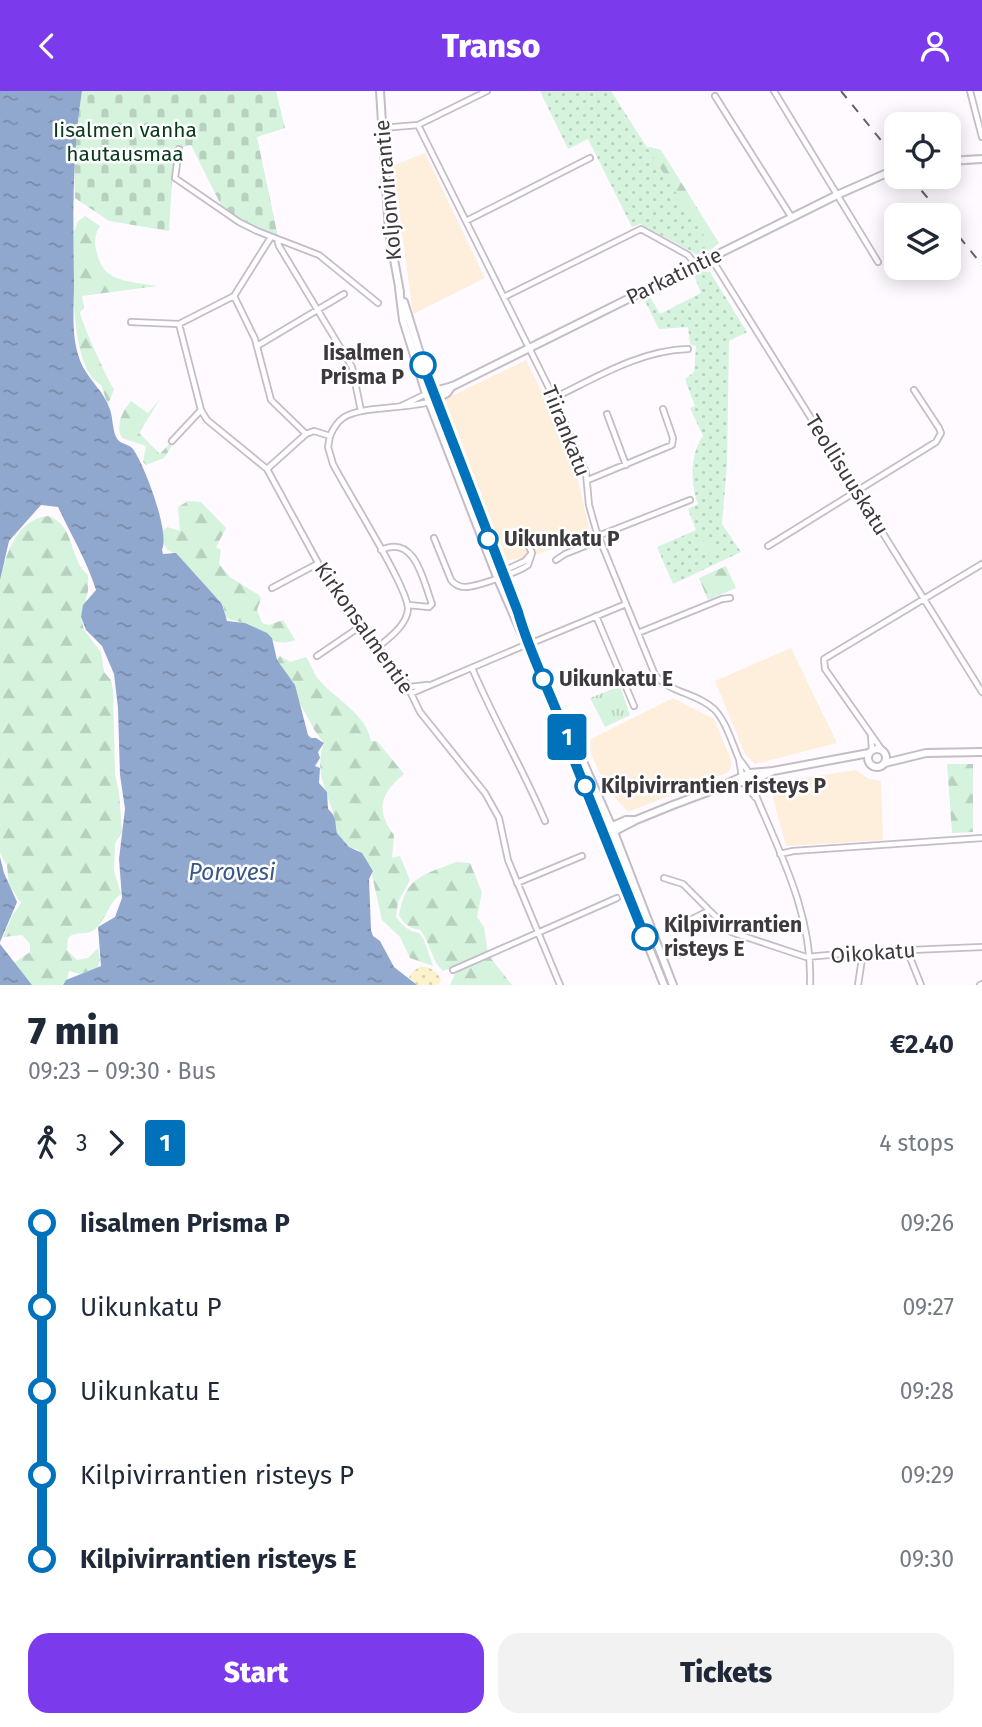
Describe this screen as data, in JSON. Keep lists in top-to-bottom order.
{
  "streets": {
    "main road": ["Koljonvirrantie", "Parkatintie"],
    "street": [
      "Tiirankatu",
      "Teollisuuskatu",
      "Kirkonsalmentie",
      "Oikokatu"
    ]
  },
  "crossings": [
    ["Koljonvirrantie", "Parkatintie"],
    ["Parkatintie", "Tiirankatu"],
    ["Parkatintie", "Teollisuuskatu"]
  ],
  "water": ["Porovesi"],
  "parks": ["Iisalmen vanha hautausmaa"],
  "places": [
    "Iisalmen Prisma P",
    "Uikunkatu P",
    "Uikunkatu E",
    "Kilpivirrantien risteys P",
    "Kilpivirrantien risteys E"
  ],
  "lines": ["bus line 1"],
  "page": {
    "header": "Transo",
    "on_map": "1",
    "heading": ["7 min", "09:23 – 09:30 · Bus", "€2.40"],
    "legs": ["3", "1", "4 stops"],
    "list": [
      {
        "name": "Iisalmen Prisma P",
        "value": "09:26"
      },
      {
        "name": "Uikunkatu P",
        "value": "09:27"
      },
      {
        "name": "Uikunkatu E",
        "value": "09:28"
      },
      {
        "name": "Kilpivirrantien risteys P",
        "value": "09:29"
      },
      {
        "name": "Kilpivirrantien risteys E",
        "value": "09:30"
      }
    ],
    "buttons": ["Start", "Tickets"]
  }
}
